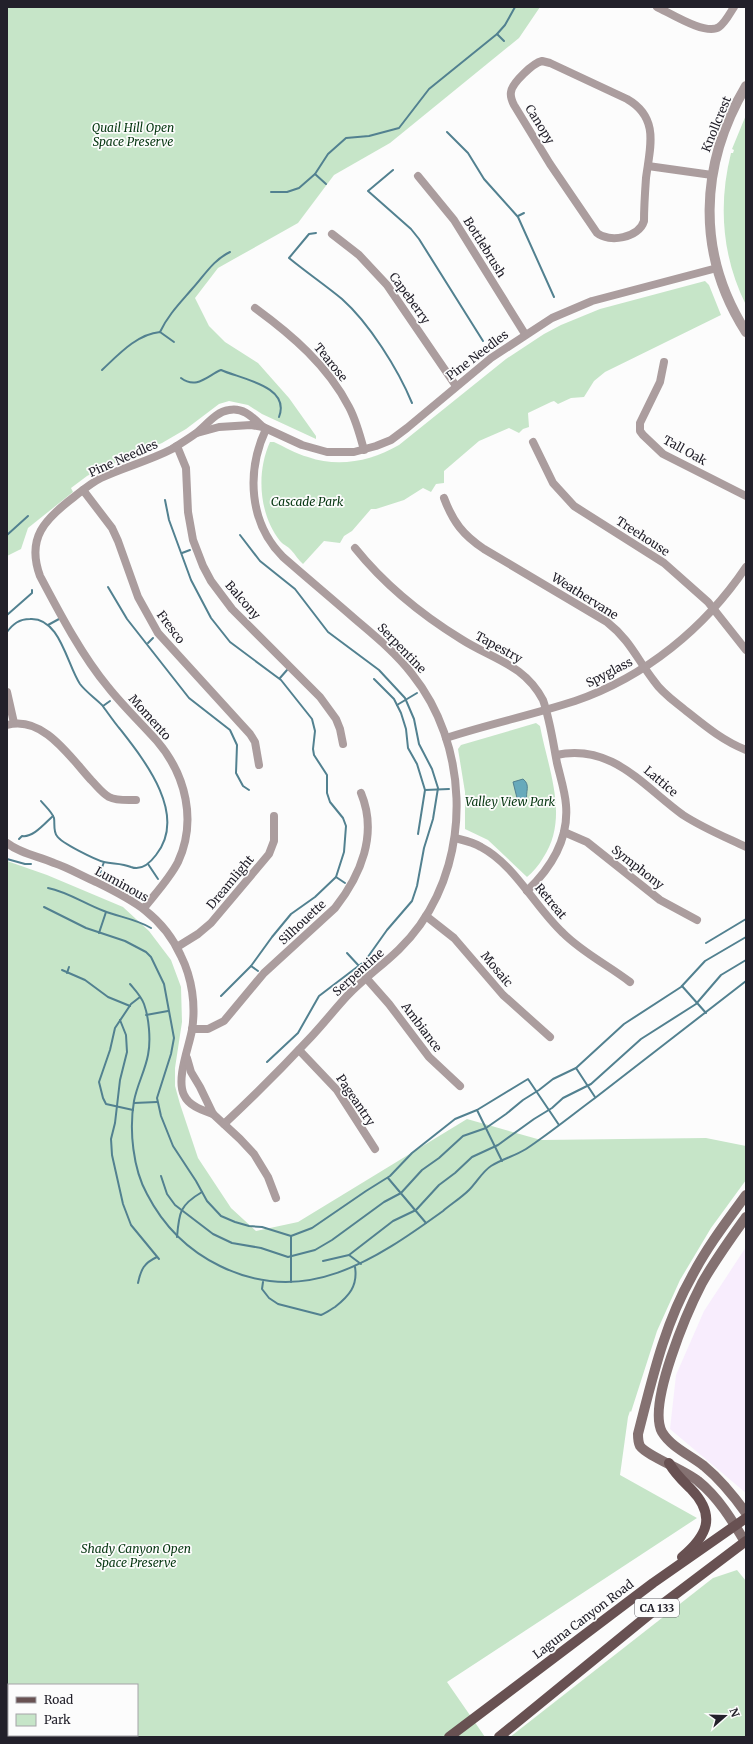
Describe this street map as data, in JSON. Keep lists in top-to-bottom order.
{
  "streets": {
    "main road": ["CA 133", "Laguna Canyon Road"],
    "street": [
      "Canopy",
      "Knollcrest",
      "Bottlebrush",
      "Capeberry",
      "Pine Needles",
      "Tearose",
      "Tall Oak",
      "Treehouse",
      "Weathervane",
      "Balcony",
      "Fresco",
      "Tapestry",
      "Serpentine",
      "Spyglass",
      "Momento",
      "Lattice",
      "Symphony",
      "Dreamlight",
      "Luminous",
      "Retreat",
      "Silhouette",
      "Mosaic",
      "Ambiance",
      "Pageantry"
    ]
  },
  "crossings": [
    ["Knollcrest", "Pine Needles"],
    ["Bottlebrush", "Pine Needles"],
    ["Capeberry", "Pine Needles"],
    ["Pine Needles", "Tearose"],
    ["Pine Needles", "Balcony"],
    ["Pine Needles", "Fresco"],
    ["Pine Needles", "Serpentine"],
    ["Pine Needles", "Momento"],
    ["Treehouse", "Spyglass"],
    ["Weathervane", "Spyglass"],
    ["Tapestry", "Spyglass"],
    ["Tapestry", "Lattice"],
    ["Tapestry", "Symphony"],
    ["Tapestry", "Retreat"],
    ["Serpentine", "Spyglass"],
    ["Serpentine", "Luminous"],
    ["Serpentine", "Retreat"],
    ["Serpentine", "Mosaic"],
    ["Serpentine", "Ambiance"],
    ["Serpentine", "Pageantry"],
    ["Momento", "Luminous"],
    ["Dreamlight", "Luminous"],
    ["Luminous", "Silhouette"]
  ],
  "parks": [
    "Quail Hill Open Space Preserve",
    "Cascade Park",
    "Valley View Park",
    "Shady Canyon Open Space Preserve"
  ],
  "legend": ["Road", "Park"],
  "north": "right"
}
